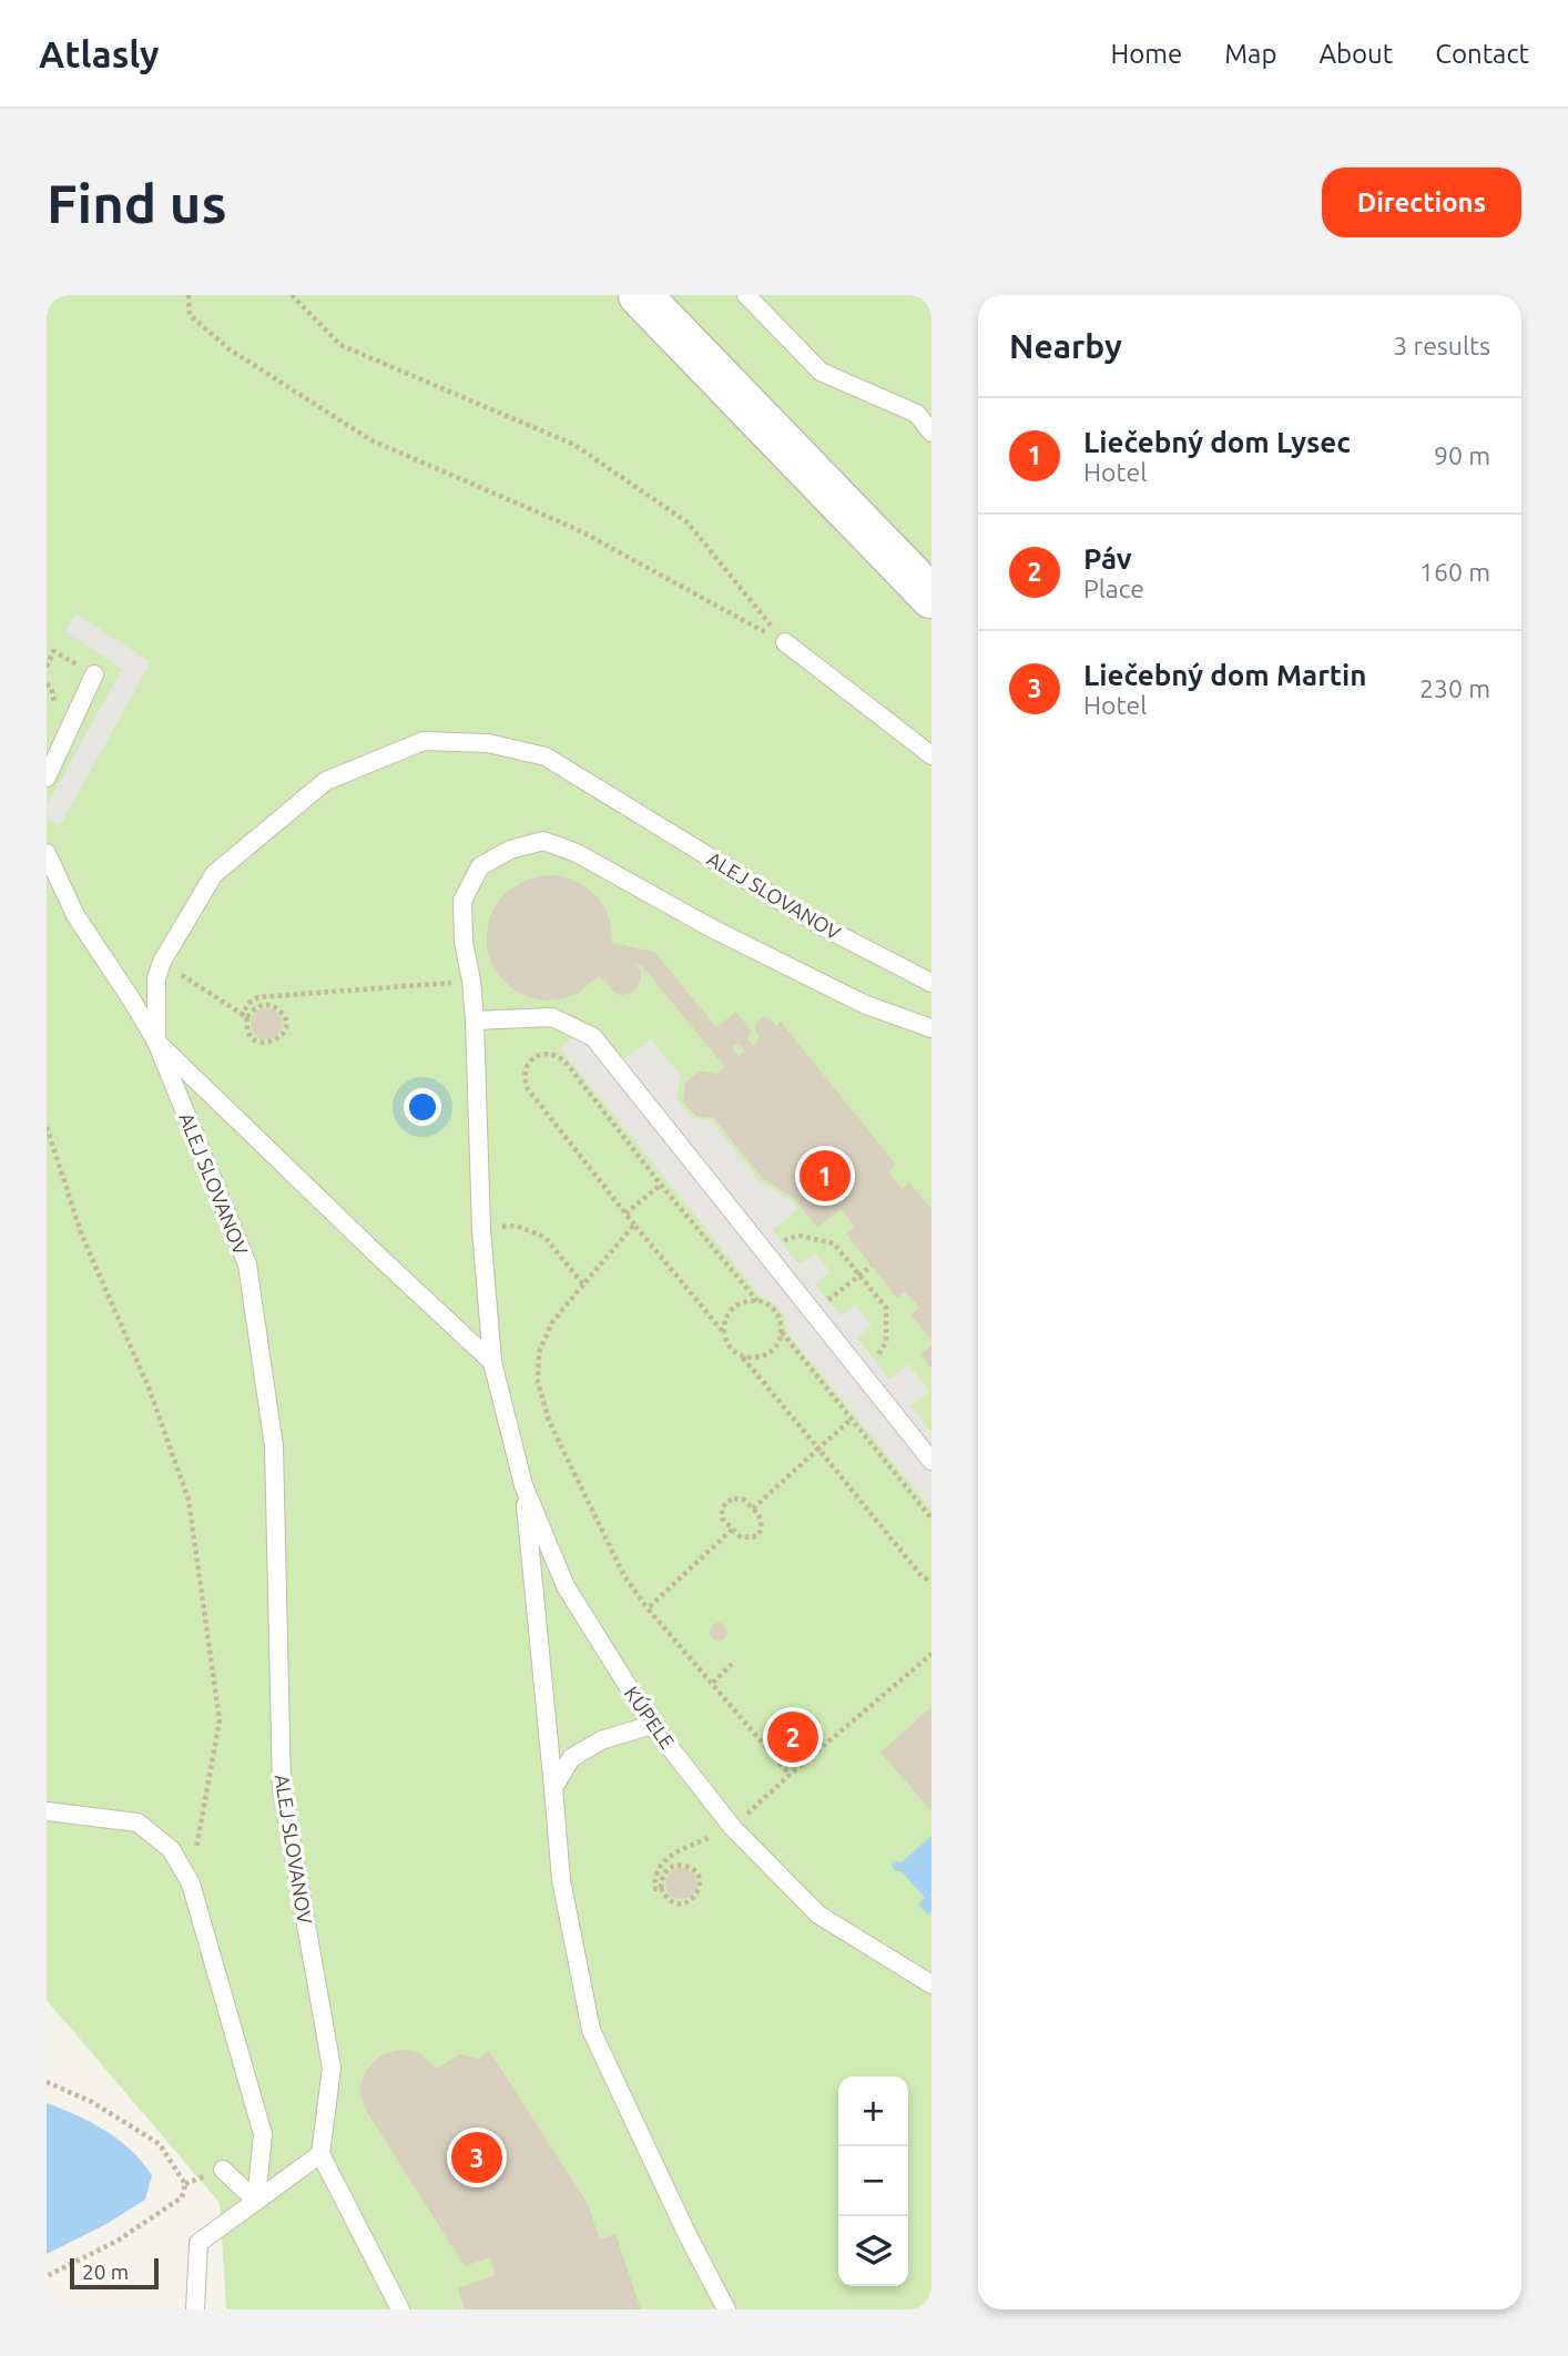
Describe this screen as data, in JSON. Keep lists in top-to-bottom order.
{
  "streets": {
    "lane": ["ALEJ SLOVANOV", "KÚPELE"]
  },
  "scale_bar": "20 m",
  "page": {
    "header": "Atlasly",
    "nav": [
      "Home",
      "Map",
      "About",
      "Contact"
    ],
    "buttons": "Directions",
    "title": "Find us",
    "heading": ["Nearby", "3 results"],
    "list": [
      {
        "mark": "1",
        "name": "Liečebný dom Lysec",
        "note": "Hotel",
        "value": "90 m"
      },
      {
        "mark": "2",
        "name": "Páv",
        "note": "Place",
        "value": "160 m"
      },
      {
        "mark": "3",
        "name": "Liečebný dom Martin",
        "note": "Hotel",
        "value": "230 m"
      }
    ],
    "pins": ["1", "2", "3"],
    "map_buttons": ["+", "−"],
    "scale": "20 m"
  }
}
